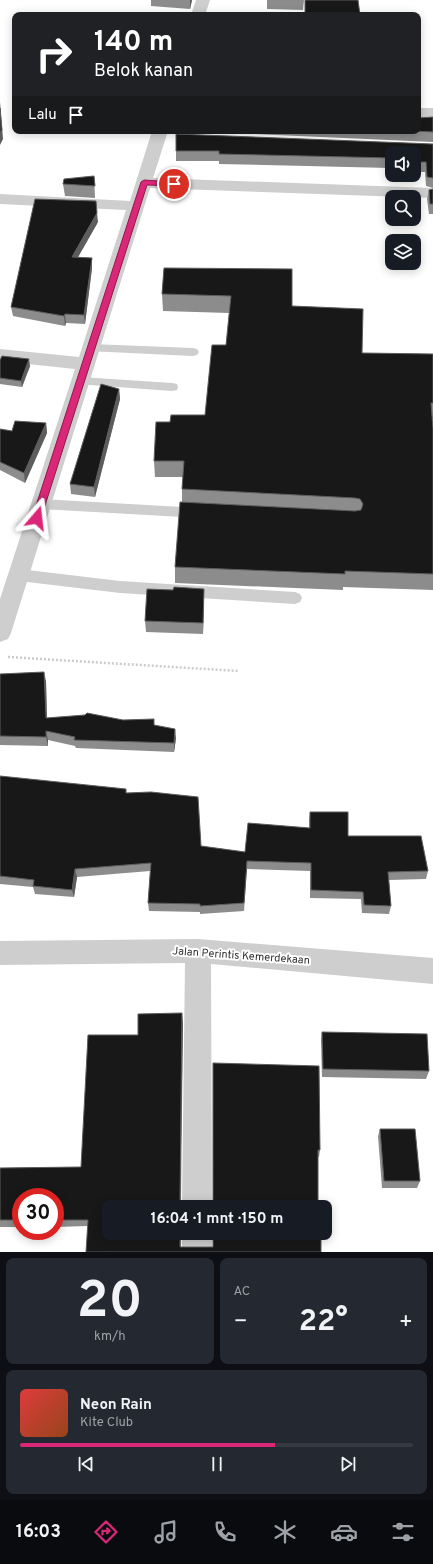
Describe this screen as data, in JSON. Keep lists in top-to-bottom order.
{
  "streets": {
    "street": ["Jalan Perintis Kemerdekaan"]
  },
  "page": {
    "turn": ["140 m", "Belok kanan"],
    "then": "Lalu",
    "limit": "30",
    "trip": "16:04 · 1 mnt · 150 m",
    "tile": [
      ["20", "km/h"],
      "AC"
    ],
    "heat": ["−", "22°", "+"],
    "song": ["Neon Rain", "Kite Club"],
    "tabs": "16:03"
  }
}
